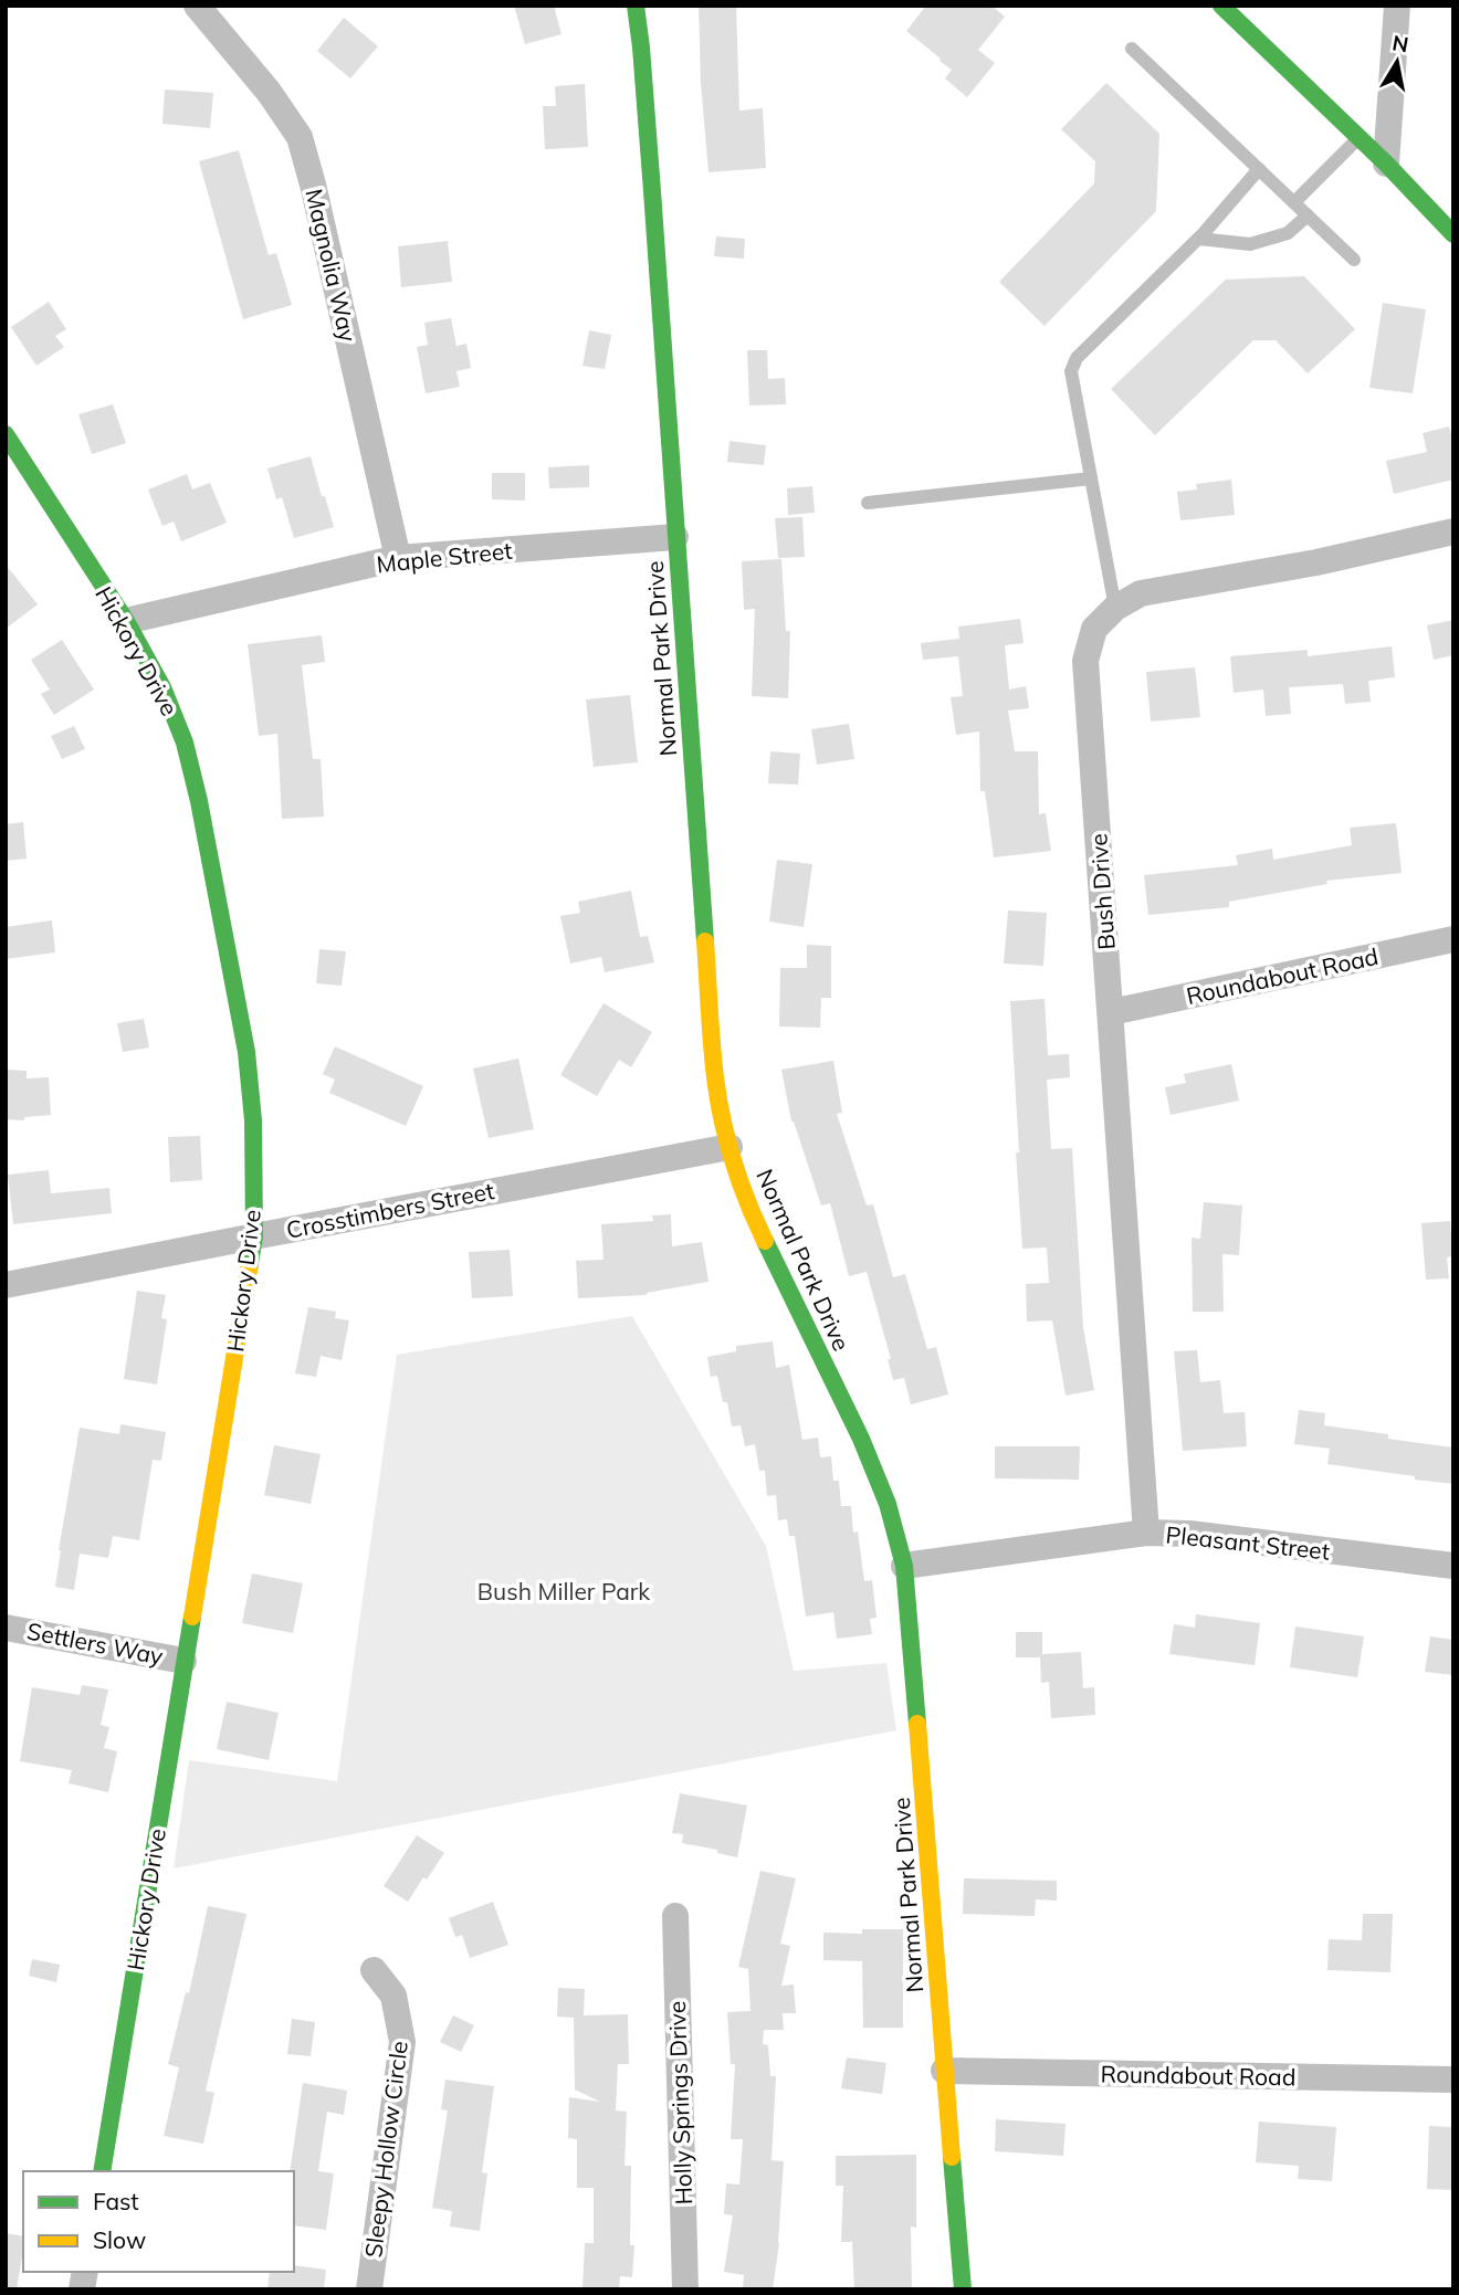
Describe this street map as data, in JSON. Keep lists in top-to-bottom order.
{
  "streets": {
    "street": [
      "Magnolia Way",
      "Maple Street",
      "Hickory Drive",
      "Normal Park Drive",
      "Bush Drive",
      "Roundabout Road",
      "Crosstimbers Street",
      "Pleasant Street",
      "Settlers Way",
      "Holly Springs Drive",
      "Sleepy Hollow Circle"
    ]
  },
  "crossings": [
    ["Magnolia Way", "Maple Street"],
    ["Maple Street", "Hickory Drive"],
    ["Maple Street", "Normal Park Drive"],
    ["Hickory Drive", "Crosstimbers Street"],
    ["Hickory Drive", "Settlers Way"],
    ["Normal Park Drive", "Roundabout Road"],
    ["Normal Park Drive", "Crosstimbers Street"],
    ["Normal Park Drive", "Pleasant Street"],
    ["Bush Drive", "Roundabout Road"],
    ["Bush Drive", "Pleasant Street"]
  ],
  "parks": ["Bush Miller Park"],
  "legend": ["Fast", "Slow"],
  "north": "top"
}
